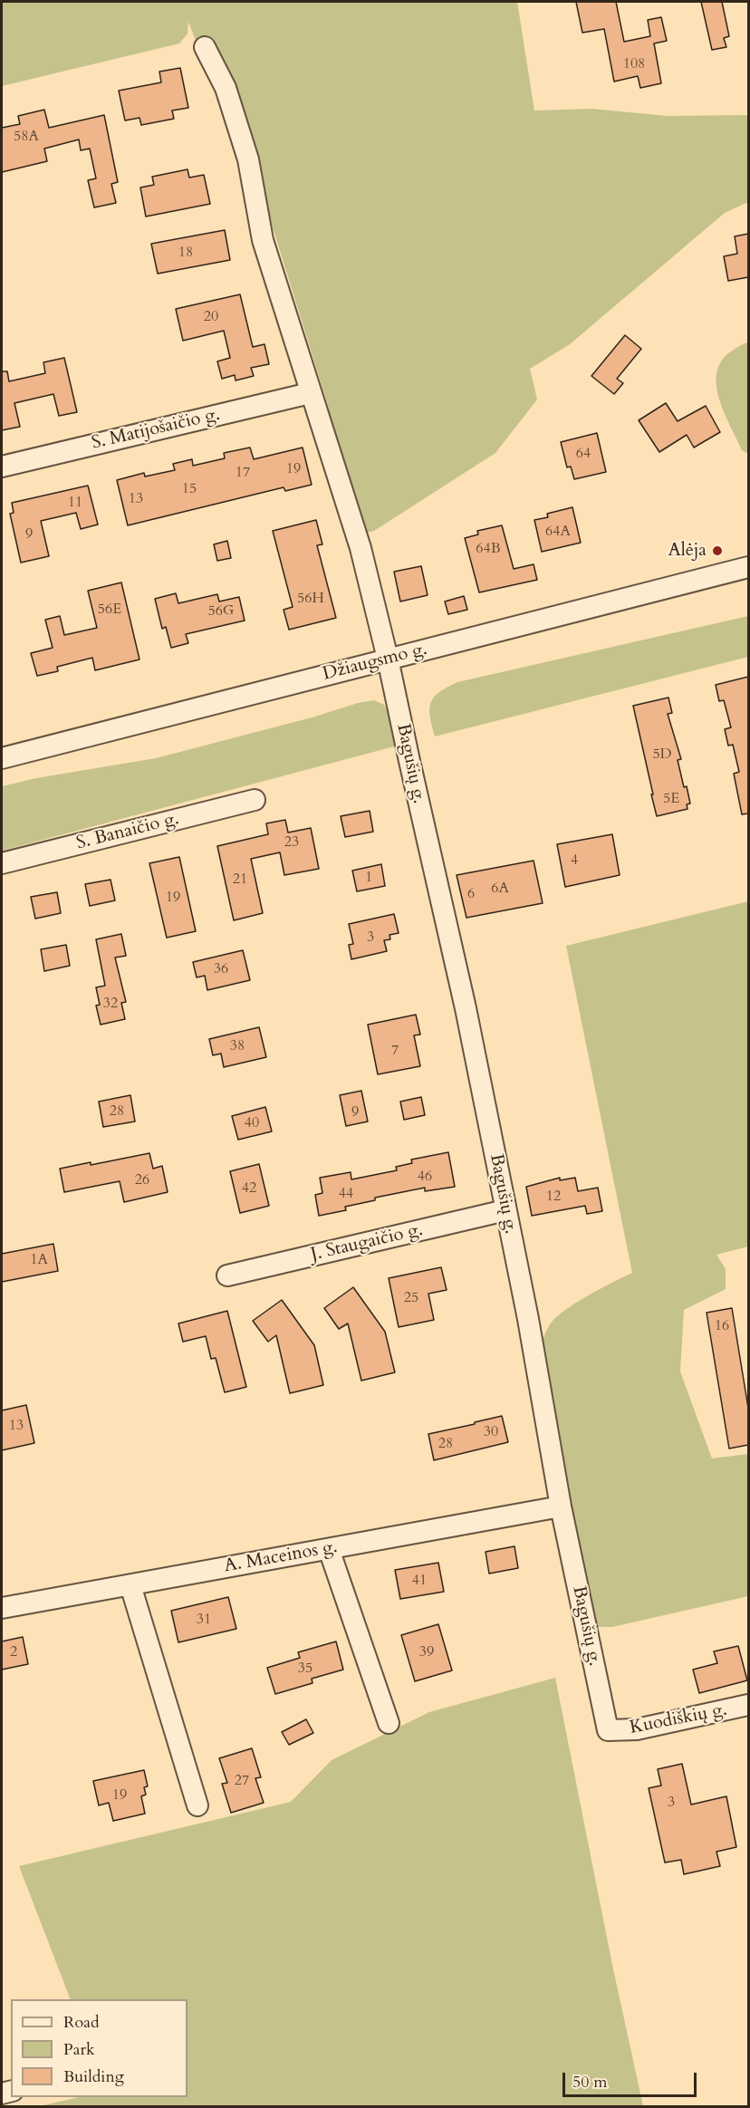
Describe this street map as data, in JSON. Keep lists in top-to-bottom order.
{
  "streets": {
    "street": [
      "S. Matijošaičio g.",
      "Džiaugsmo g.",
      "Bagušių g.",
      "S. Banaičio g.",
      "J. Staugaičio g.",
      "A. Maceinos g.",
      "Kuodiškių g."
    ]
  },
  "crossings": [
    ["S. Matijošaičio g.", "Bagušių g."],
    ["Džiaugsmo g.", "Bagušių g."],
    ["Bagušių g.", "J. Staugaičio g."],
    ["Bagušių g.", "A. Maceinos g."],
    ["Bagušių g.", "Kuodiškių g."]
  ],
  "places": ["Alėja"],
  "house_numbers": [
    "108",
    "58A",
    "18",
    "20",
    "64",
    "19",
    "17",
    "15",
    "13",
    "11",
    "64A",
    "9",
    "64B",
    "56H",
    "56E",
    "56G",
    "5D",
    "5E",
    "23",
    "4",
    "1",
    "21",
    "6A",
    "6",
    "19",
    "3",
    "36",
    "32",
    "38",
    "7",
    "28",
    "9",
    "40",
    "46",
    "26",
    "42",
    "44",
    "12",
    "1A",
    "25",
    "16",
    "13",
    "30",
    "28",
    "41",
    "31",
    "2",
    "39",
    "35",
    "27",
    "19",
    "3"
  ],
  "legend": ["Road", "Park", "Building"],
  "scale_bar": "50 m"
}
